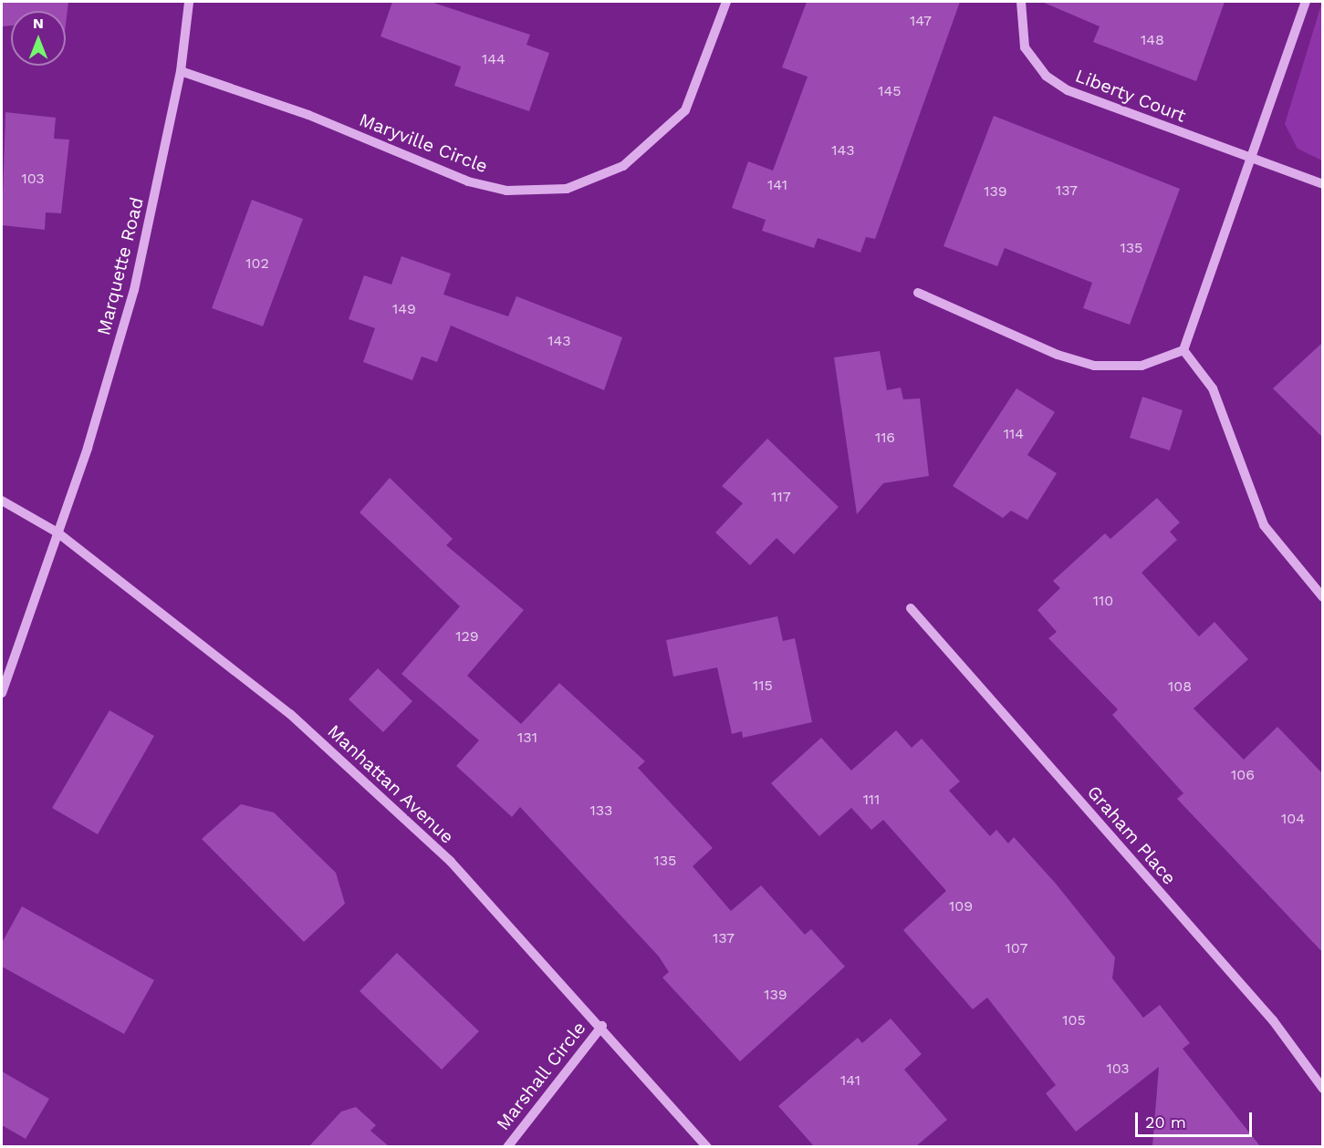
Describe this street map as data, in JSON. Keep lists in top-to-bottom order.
{
  "streets": {
    "street": [
      "Liberty Court",
      "Maryville Circle",
      "Marquette Road",
      "Manhattan Avenue",
      "Graham Place",
      "Marshall Circle"
    ]
  },
  "crossings": [
    ["Maryville Circle", "Marquette Road"],
    ["Marquette Road", "Manhattan Avenue"],
    ["Manhattan Avenue", "Marshall Circle"]
  ],
  "house_numbers": [
    "147",
    "148",
    "144",
    "145",
    "143",
    "103",
    "141",
    "137",
    "139",
    "135",
    "102",
    "149",
    "143",
    "114",
    "116",
    "117",
    "110",
    "129",
    "115",
    "108",
    "131",
    "106",
    "111",
    "133",
    "104",
    "135",
    "109",
    "137",
    "107",
    "139",
    "105",
    "103",
    "141"
  ],
  "scale_bar": "20 m",
  "north": "top"
}
